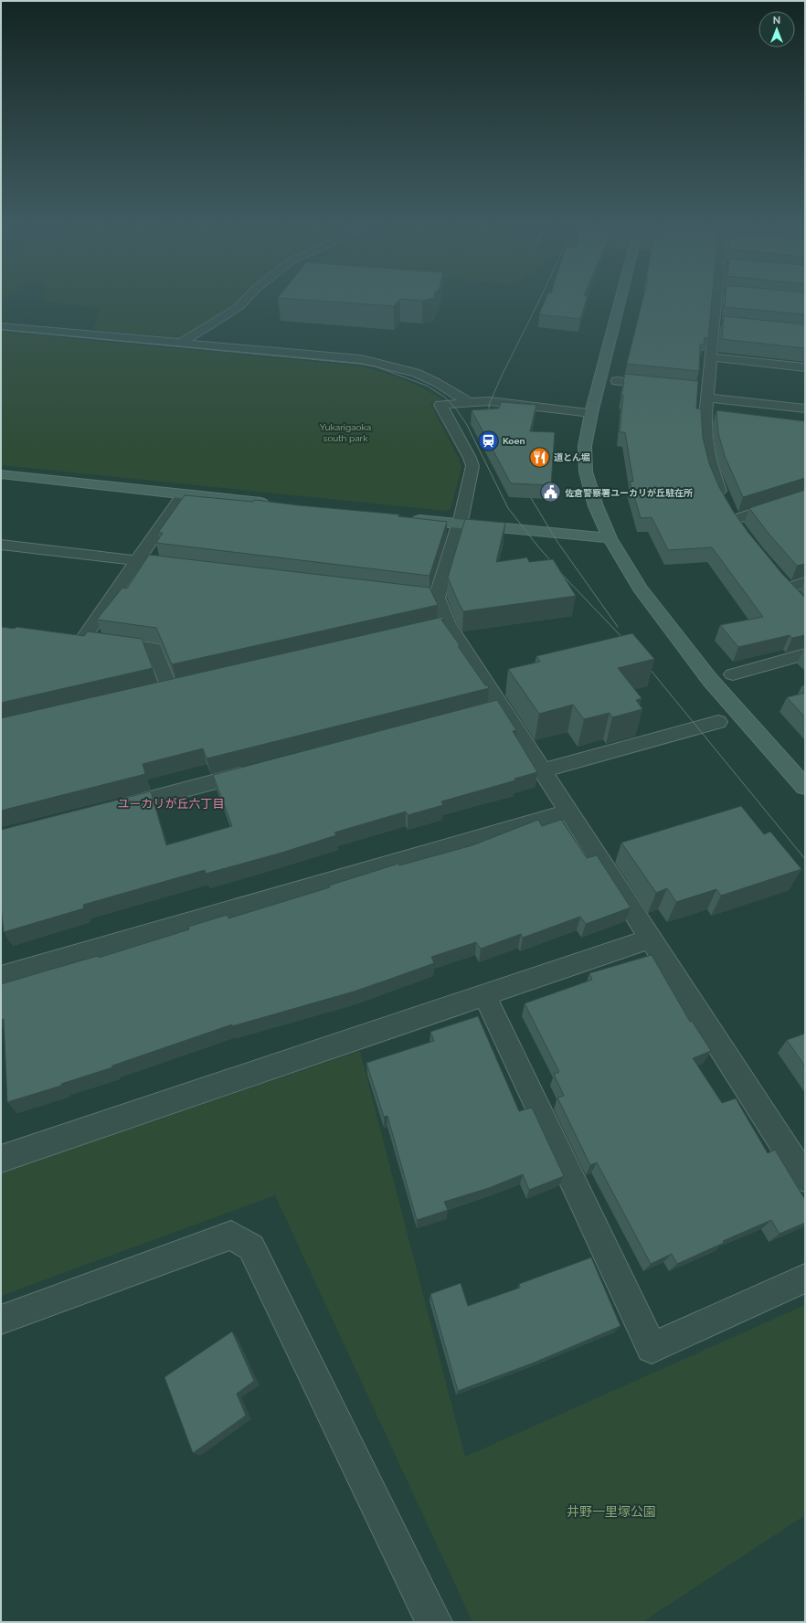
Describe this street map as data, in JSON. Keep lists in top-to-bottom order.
{
  "districts": ["ユーカリが丘六丁目"],
  "parks": ["Yukarigaoka south park", "井野一里塚公園"],
  "places": {
    "station": ["Koen"],
    "restaurant": ["道とん堀"],
    "public building": ["佐倉警察署ユーカリが丘駐在所"]
  },
  "north": "top"
}
